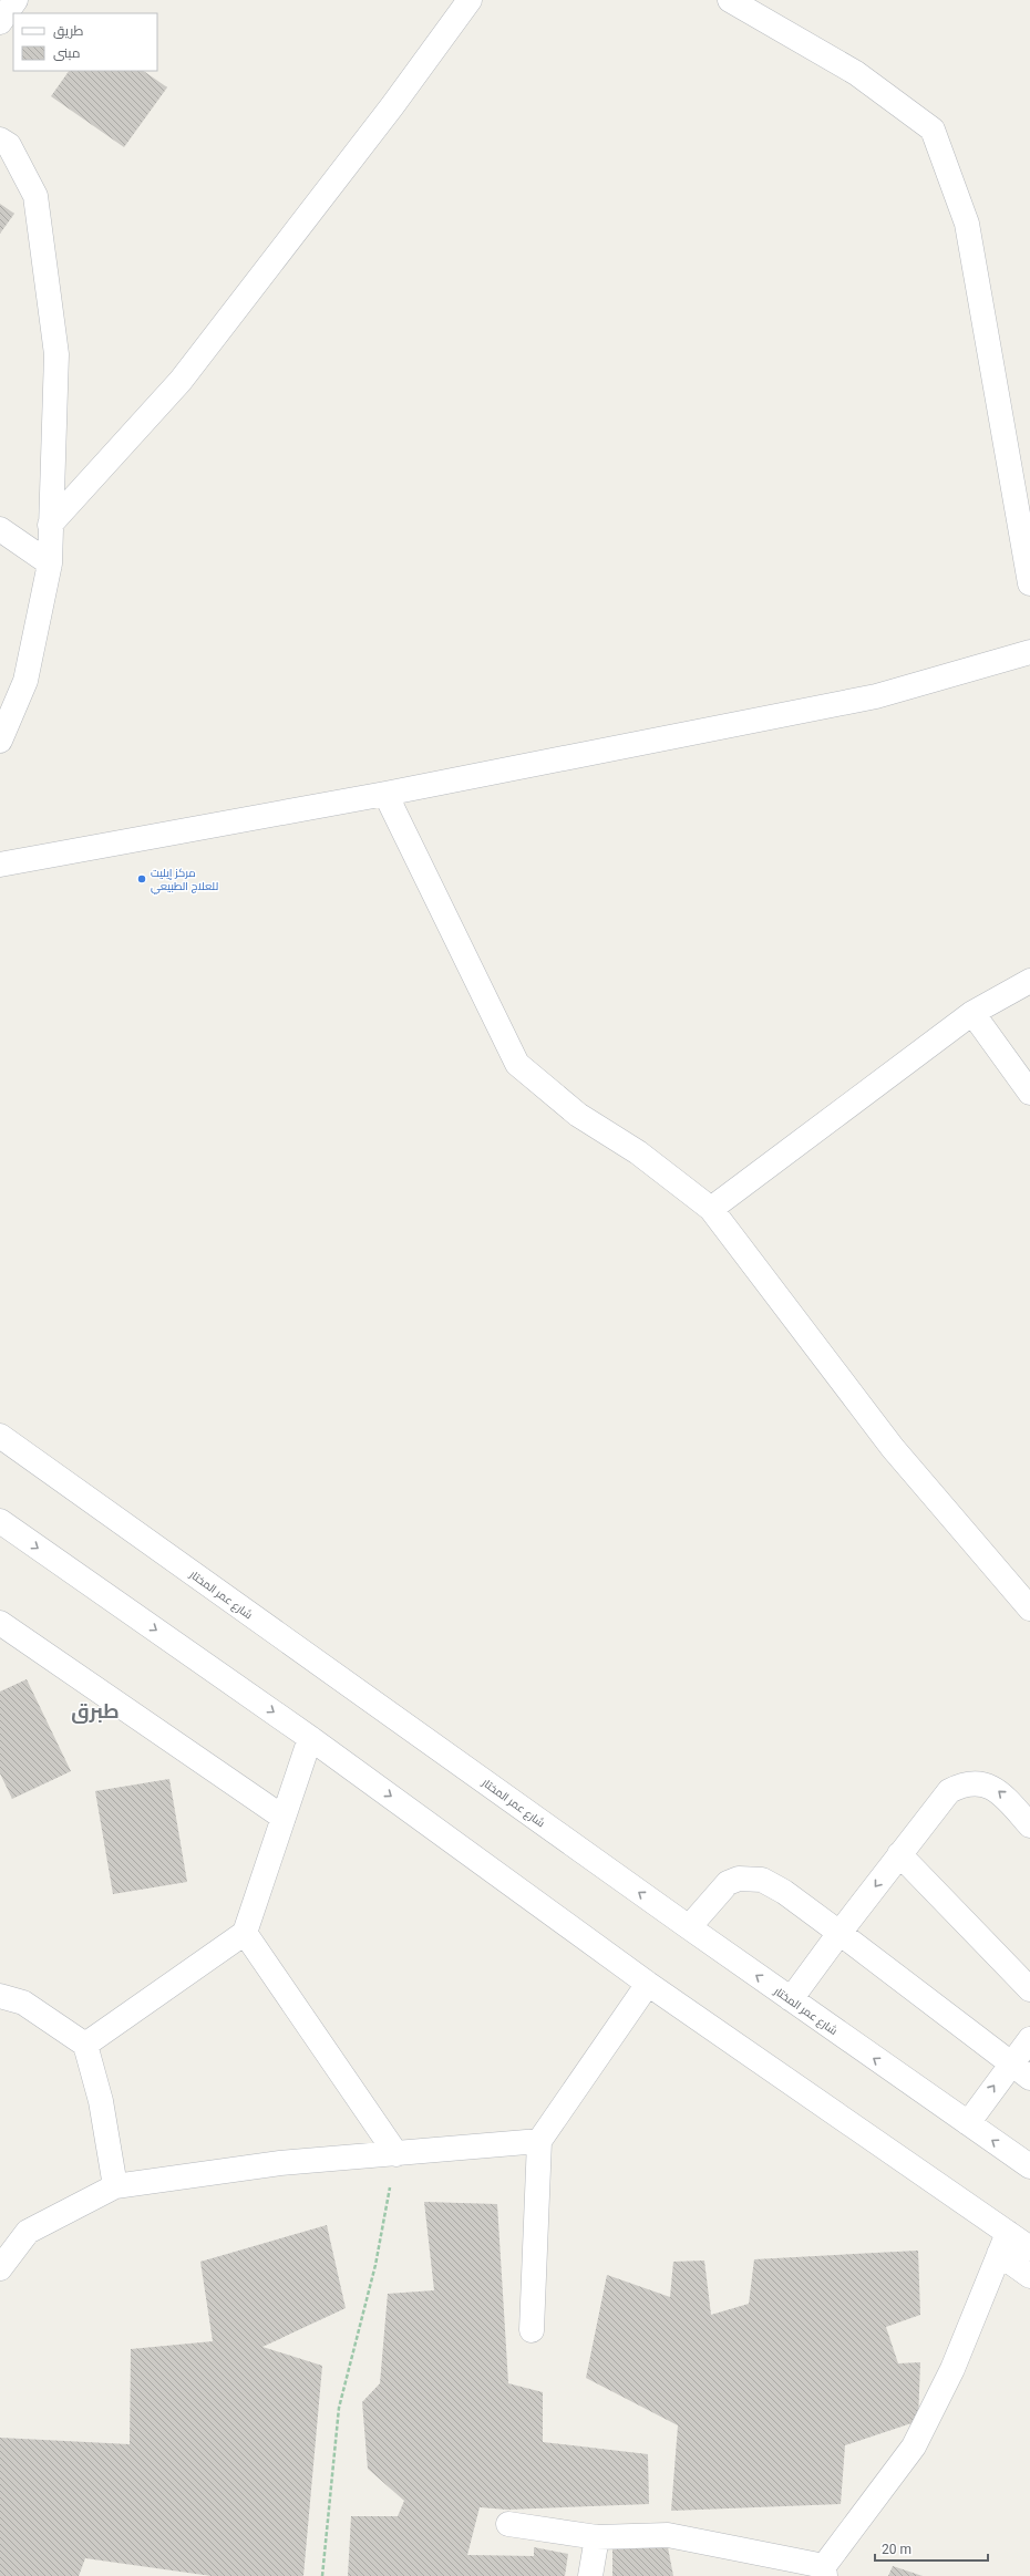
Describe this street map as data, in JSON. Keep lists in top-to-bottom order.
{
  "streets": {
    "street": ["شارع عمر المختار"]
  },
  "districts": ["طبرق"],
  "places": ["مركز إيليت للعلاج الطبيعي"],
  "legend": ["طريق", "مبنى"],
  "scale_bar": "20 m"
}
